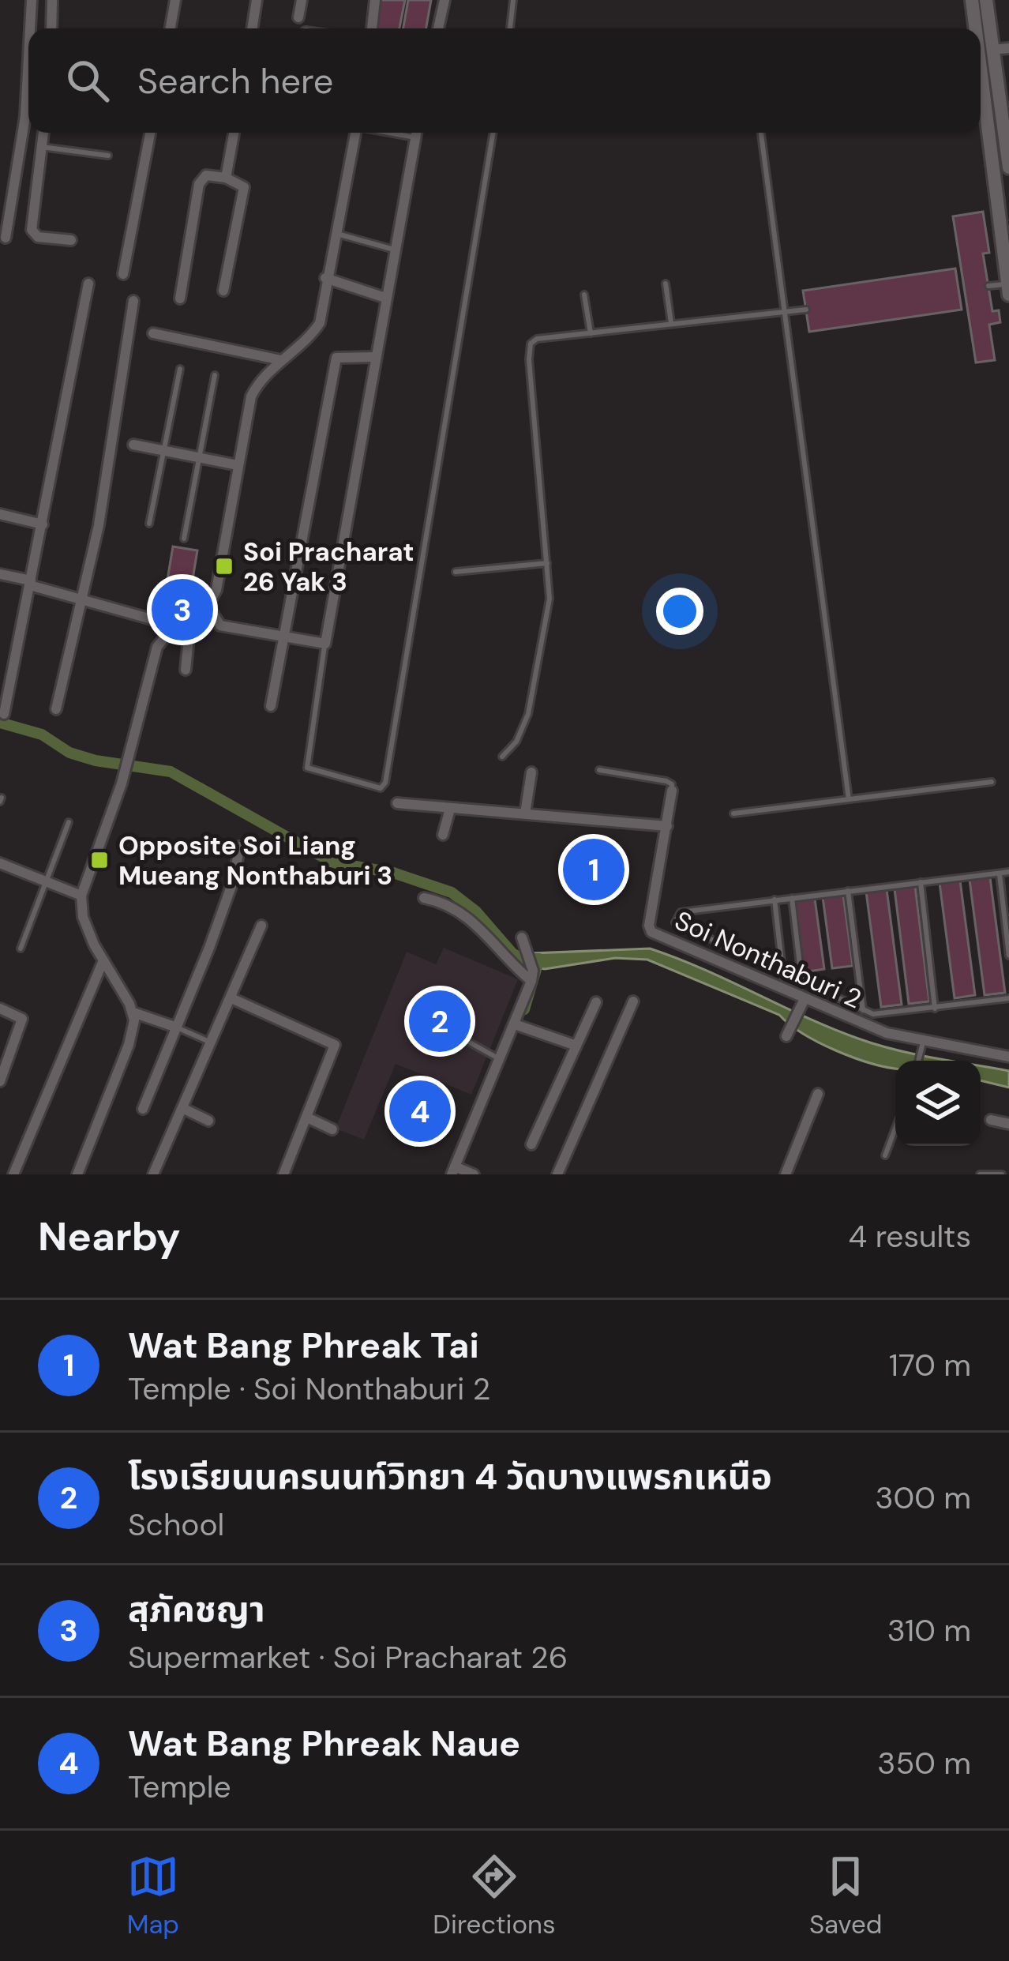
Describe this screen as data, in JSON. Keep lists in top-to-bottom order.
{
  "streets": {
    "street": ["Soi Nonthaburi 2"]
  },
  "places": {
    "transit": ["Soi Pracharat 26 Yak 3", "Opposite Soi Liang Mueang Nonthaburi 3"]
  },
  "page": {
    "search": "Search here",
    "pins": [
      "3",
      "1",
      "2",
      "4"
    ],
    "heading": ["Nearby", "4 results"],
    "list": [
      {
        "mark": "1",
        "name": "Wat Bang Phreak Tai",
        "note": "Temple · Soi Nonthaburi 2",
        "value": "170 m"
      },
      {
        "mark": "2",
        "name": "โรงเรียนนครนนท์วิทยา 4 วัดบางแพรกเหนือ",
        "note": "School",
        "value": "300 m"
      },
      {
        "mark": "3",
        "name": "สุภัคชญา",
        "note": "Supermarket · Soi Pracharat 26",
        "value": "310 m"
      },
      {
        "mark": "4",
        "name": "Wat Bang Phreak Naue",
        "note": "Temple",
        "value": "350 m"
      }
    ],
    "nav": ["Map", "Directions", "Saved"]
  }
}
